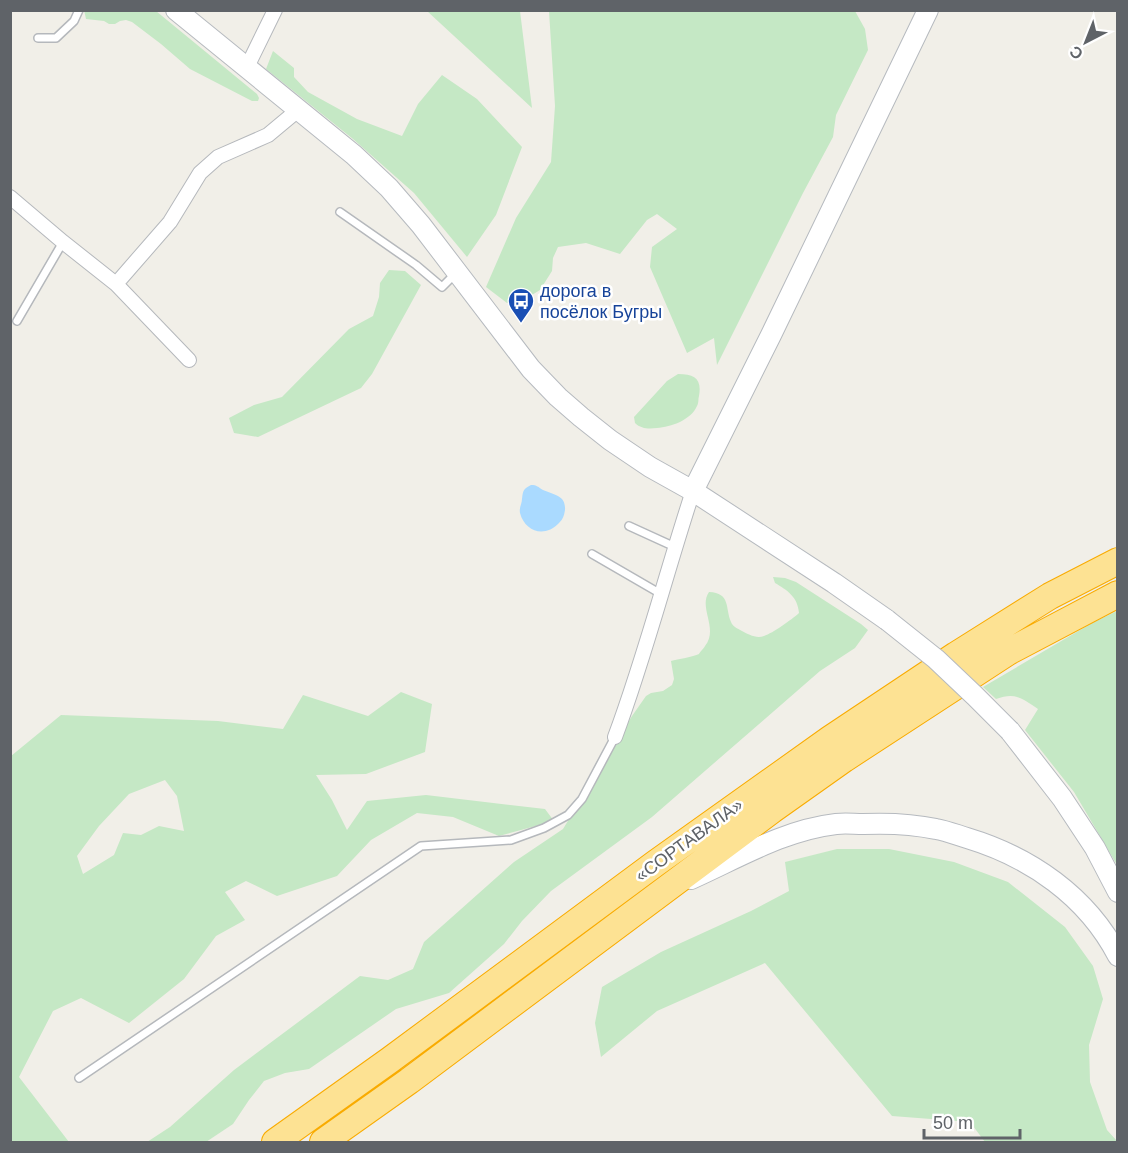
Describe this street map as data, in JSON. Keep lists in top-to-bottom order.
{
  "streets": {
    "highway": ["«СОРТАВАЛА»"]
  },
  "places": {
    "bus stop": ["дорога в посёлок Бугры"]
  },
  "scale_bar": "50 m",
  "north": "bottom left"
}
